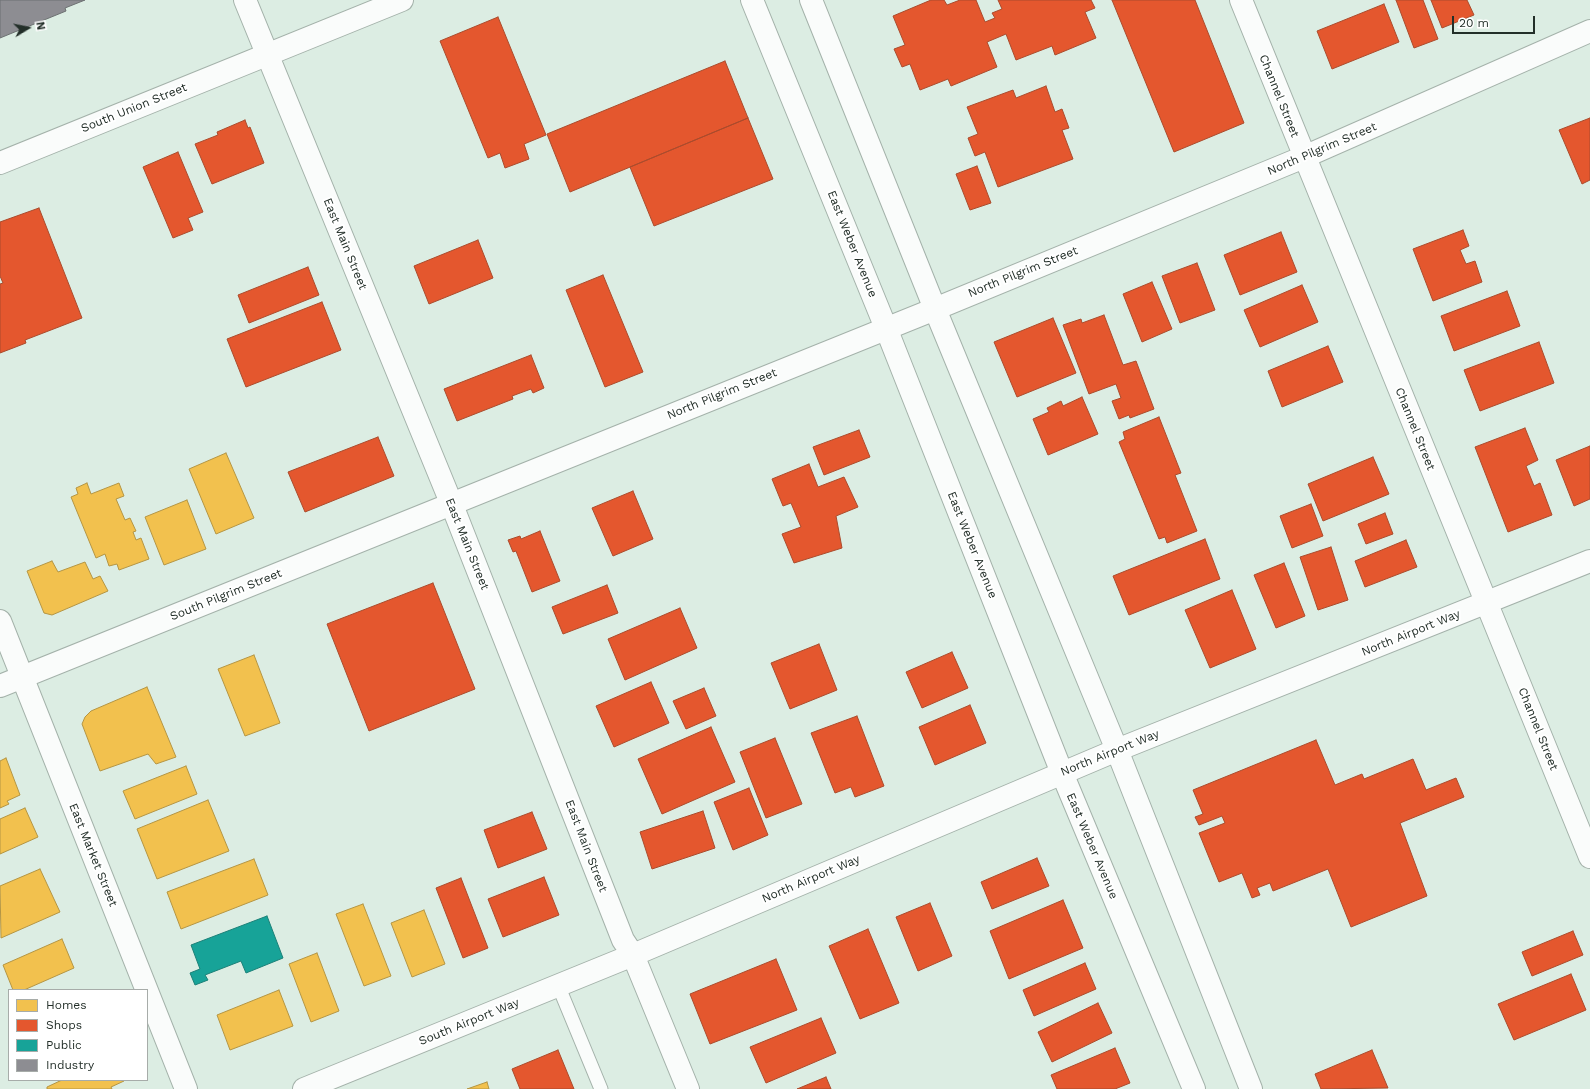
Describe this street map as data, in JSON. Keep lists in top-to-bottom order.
{
  "streets": {
    "street": [
      "Channel Street",
      "South Union Street",
      "North Pilgrim Street",
      "East Main Street",
      "East Weber Avenue",
      "South Pilgrim Street",
      "North Airport Way",
      "East Market Street",
      "South Airport Way"
    ]
  },
  "crossings": [
    ["Channel Street", "North Pilgrim Street"],
    ["Channel Street", "North Airport Way"],
    ["South Union Street", "East Main Street"],
    ["North Pilgrim Street", "East Main Street"],
    ["North Pilgrim Street", "East Weber Avenue"],
    ["North Pilgrim Street", "South Pilgrim Street"],
    ["East Main Street", "South Pilgrim Street"],
    ["East Main Street", "North Airport Way"],
    ["East Main Street", "South Airport Way"],
    ["East Weber Avenue", "North Airport Way"],
    ["South Pilgrim Street", "East Market Street"],
    ["North Airport Way", "South Airport Way"]
  ],
  "legend": [
    "Homes",
    "Shops",
    "Public",
    "Industry"
  ],
  "scale_bar": "20 m",
  "north": "right"
}
